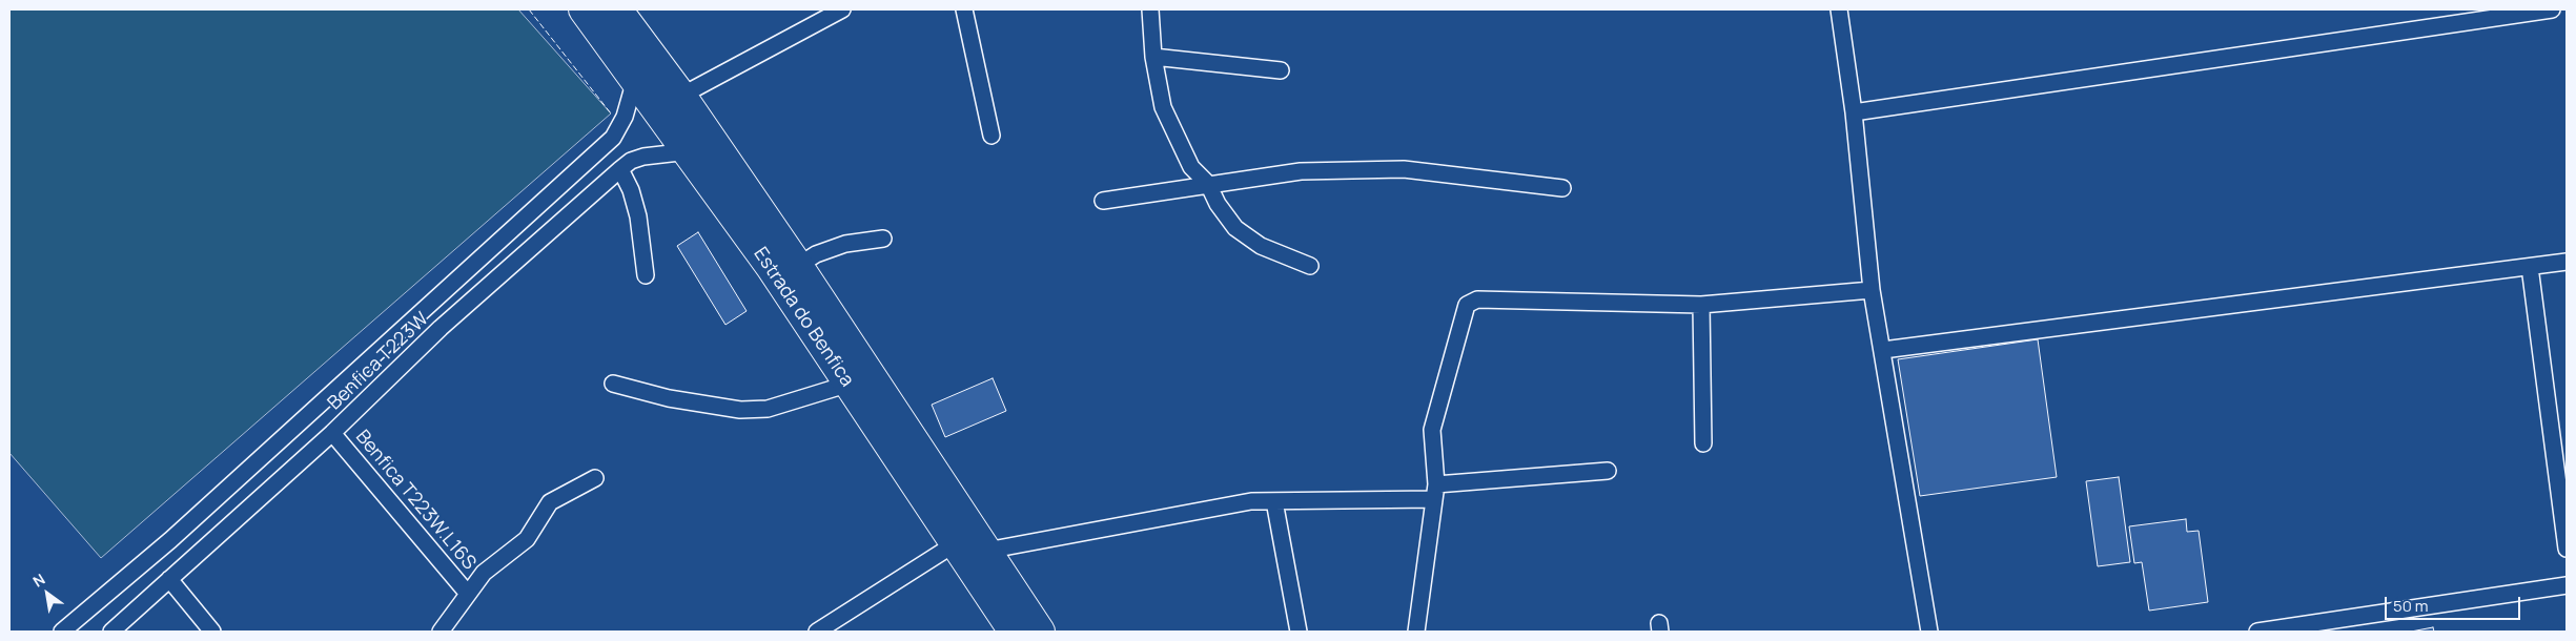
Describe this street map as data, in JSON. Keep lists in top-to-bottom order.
{
  "streets": {
    "highway": ["Estrada do Benfica"],
    "street": ["Benfica T223W", "Benfica T223W.L16S"]
  },
  "crossings": [
    ["Estrada do Benfica", "Benfica T223W"],
    ["Benfica T223W", "Benfica T223W.L16S"]
  ],
  "scale_bar": "50 m",
  "north": "top left"
}
